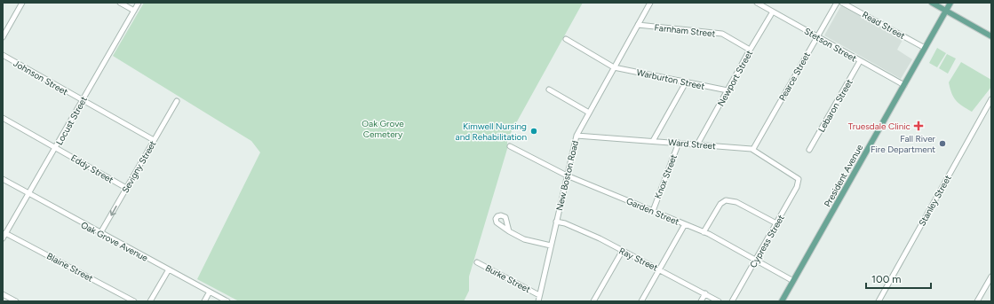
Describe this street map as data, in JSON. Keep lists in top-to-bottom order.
{
  "streets": {
    "main road": ["President Avenue"],
    "street": [
      "Read Street",
      "Farnham Street",
      "Stetson Street",
      "Pearce Street",
      "Johnson Street",
      "Newport Street",
      "Warburton Street",
      "Lebaron Street",
      "Locust Street",
      "Ward Street",
      "Sevigny Street",
      "Eddy Street",
      "New Boston Road",
      "Knox Street",
      "Stanley Street",
      "Garden Street",
      "Oak Grove Avenue",
      "Cypress Street",
      "Ray Street",
      "Blaine Street",
      "Burke Street"
    ]
  },
  "crossings": [
    ["Read Street", "President Avenue"],
    ["Farnham Street", "Newport Street"],
    ["Farnham Street", "New Boston Road"],
    ["Stetson Street", "Pearce Street"],
    ["Stetson Street", "Newport Street"],
    ["Stetson Street", "Lebaron Street"],
    ["Stetson Street", "President Avenue"],
    ["Pearce Street", "Ward Street"],
    ["Johnson Street", "Locust Street"],
    ["Johnson Street", "Sevigny Street"],
    ["Newport Street", "Warburton Street"],
    ["Newport Street", "Ward Street"],
    ["Warburton Street", "New Boston Road"],
    ["Locust Street", "Eddy Street"],
    ["Locust Street", "Oak Grove Avenue"],
    ["Locust Street", "Blaine Street"],
    ["Ward Street", "New Boston Road"],
    ["Ward Street", "Knox Street"],
    ["Ward Street", "Cypress Street"],
    ["Sevigny Street", "Eddy Street"],
    ["Sevigny Street", "Oak Grove Avenue"],
    ["New Boston Road", "Garden Street"],
    ["New Boston Road", "Ray Street"],
    ["New Boston Road", "Burke Street"],
    ["President Avenue", "Garden Street"],
    ["Knox Street", "Garden Street"],
    ["Garden Street", "Cypress Street"]
  ],
  "parks": ["Oak Grove Cemetery"],
  "places": {
    "health": ["Truesdale Clinic"],
    "other": ["Kimwell Nursing and Rehabilitation", "Fall River Fire Department"]
  },
  "scale_bar": "100 m"
}
